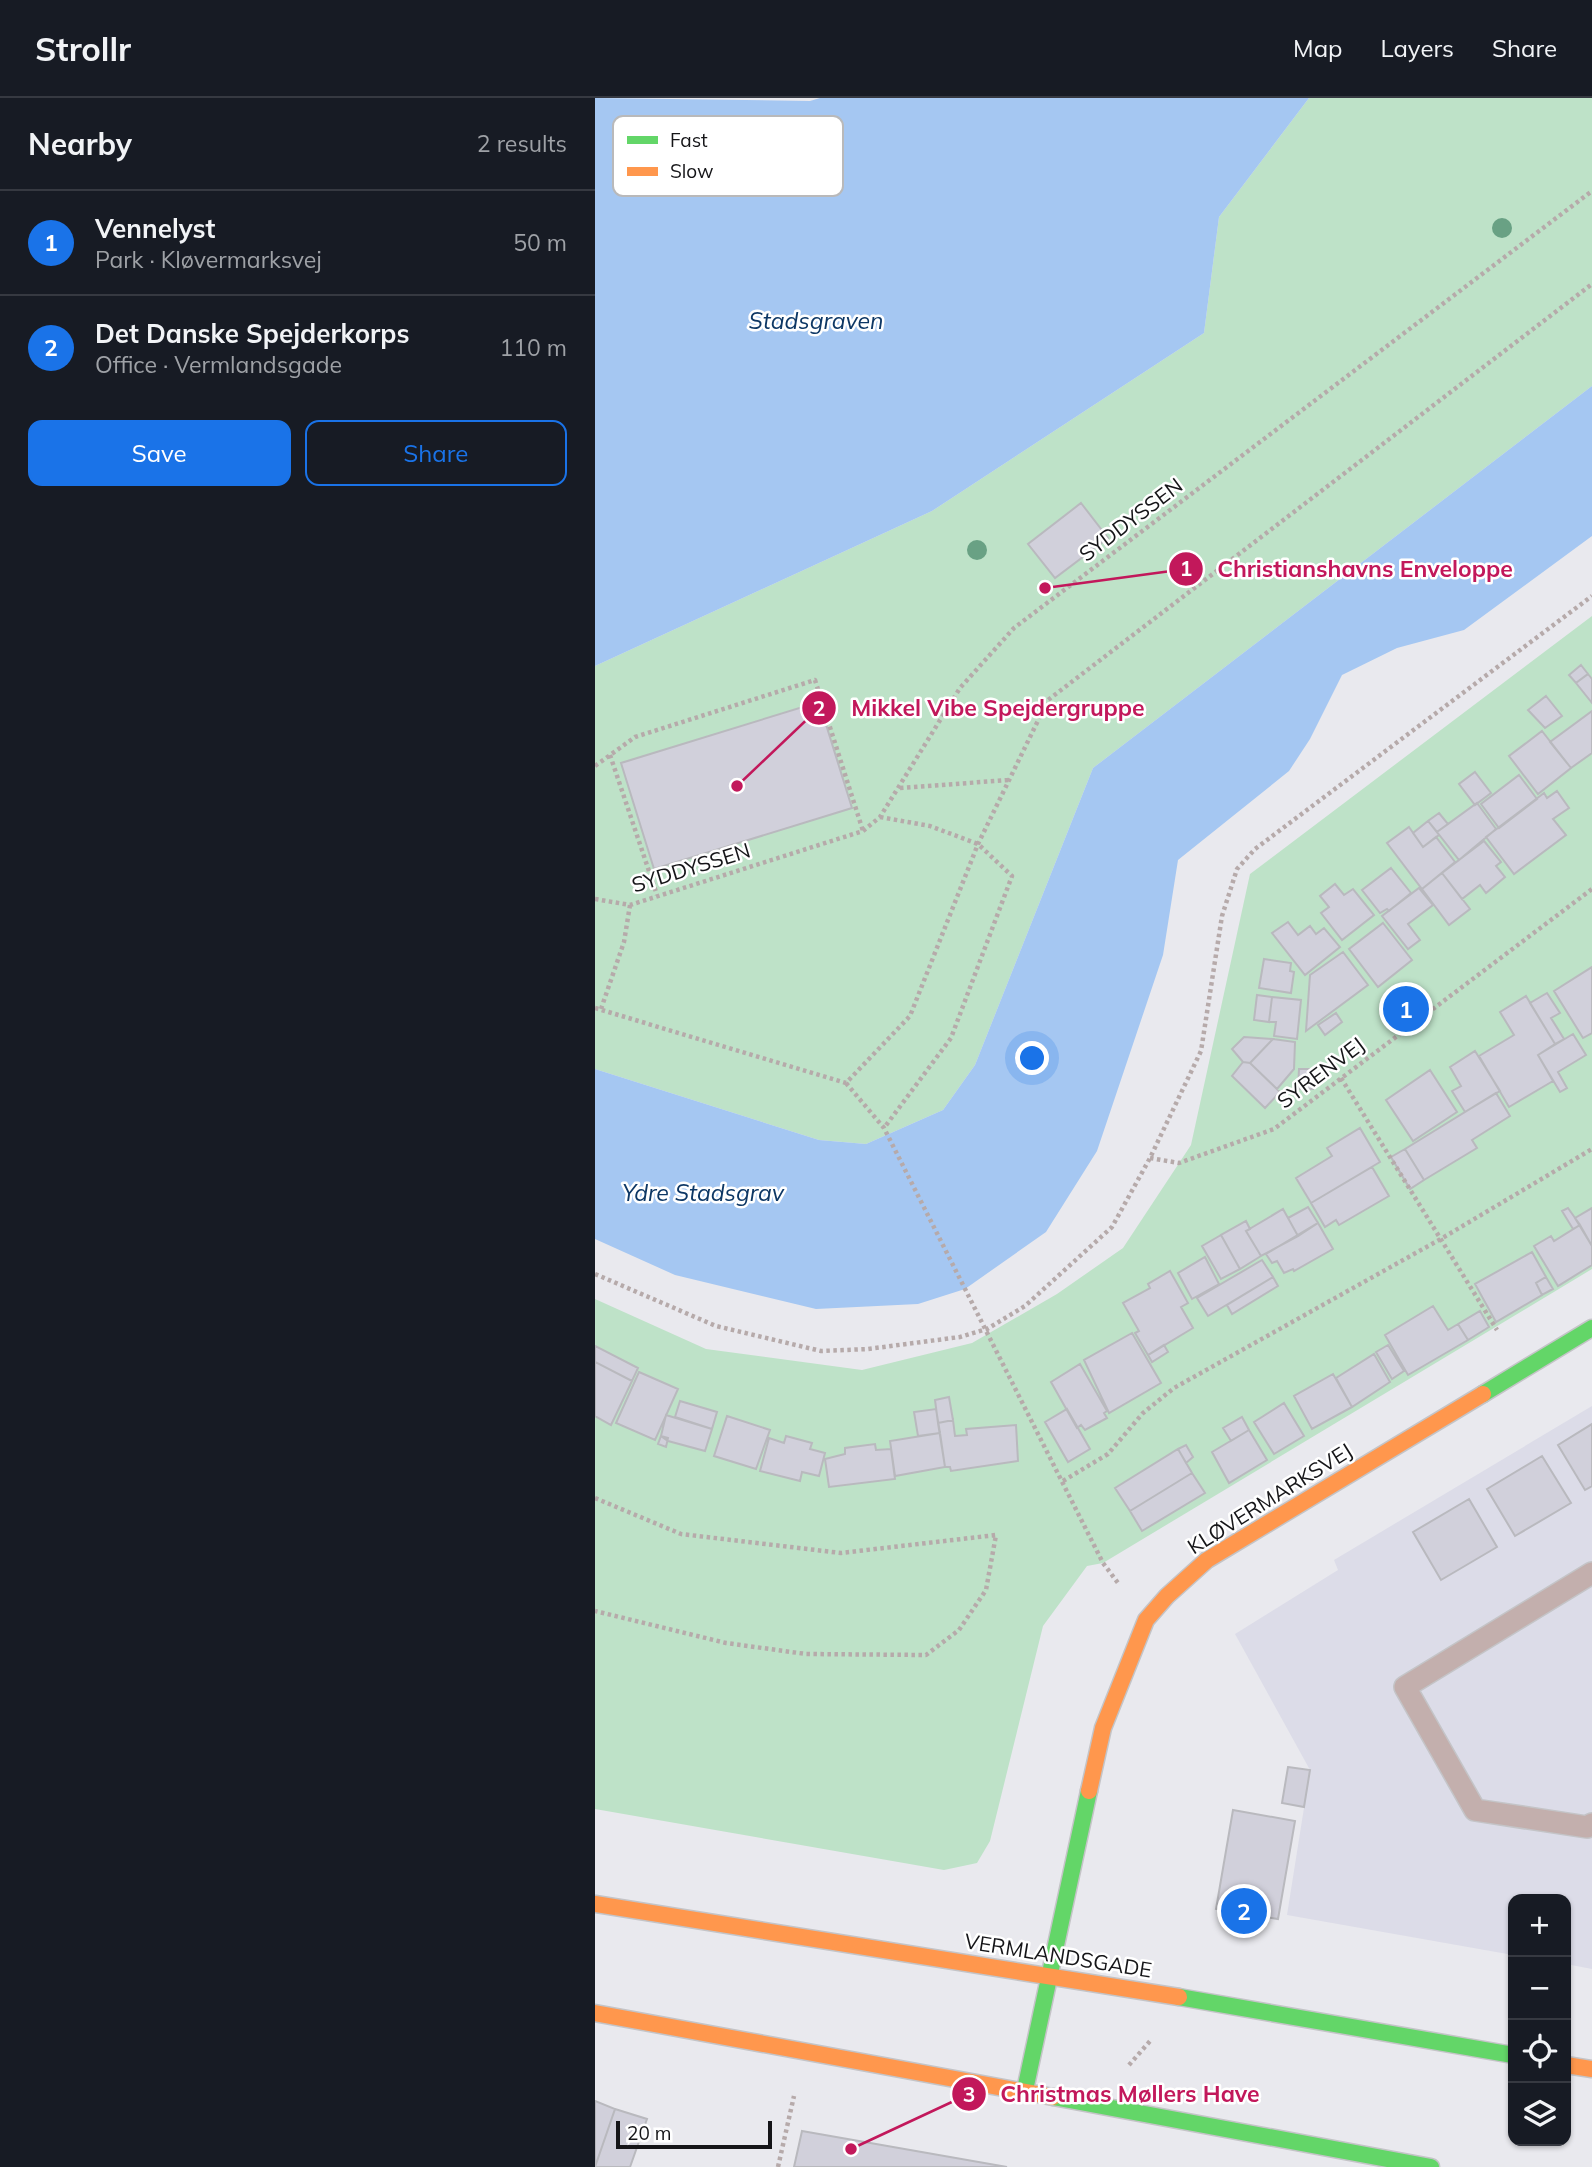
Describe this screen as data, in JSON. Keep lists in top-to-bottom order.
{
  "streets": {
    "street": ["KLØVERMARKSVEJ", "VERMLANDSGADE"],
    "path": ["SYDDYSSEN", "SYRENVEJ"]
  },
  "crossings": [
    ["KLØVERMARKSVEJ", "VERMLANDSGADE"]
  ],
  "water": ["Stadsgraven", "Ydre Stadsgrav"],
  "places": ["Christianshavns Enveloppe", "Mikkel Vibe Spejdergruppe", "Christmas Møllers Have"],
  "legend": ["Fast", "Slow"],
  "scale_bar": "20 m",
  "page": {
    "header": "Strollr",
    "nav": ["Map", "Layers", "Share"],
    "heading": ["Nearby", "2 results"],
    "list": [
      {
        "mark": "1",
        "name": "Vennelyst",
        "note": "Park · Kløvermarksvej",
        "value": "50 m"
      },
      {
        "mark": "2",
        "name": "Det Danske Spejderkorps",
        "note": "Office · Vermlandsgade",
        "value": "110 m"
      }
    ],
    "buttons": ["Save", "Share"],
    "pins": ["1", "2"],
    "map_buttons": ["+", "−"],
    "scale": "20 m"
  }
}
